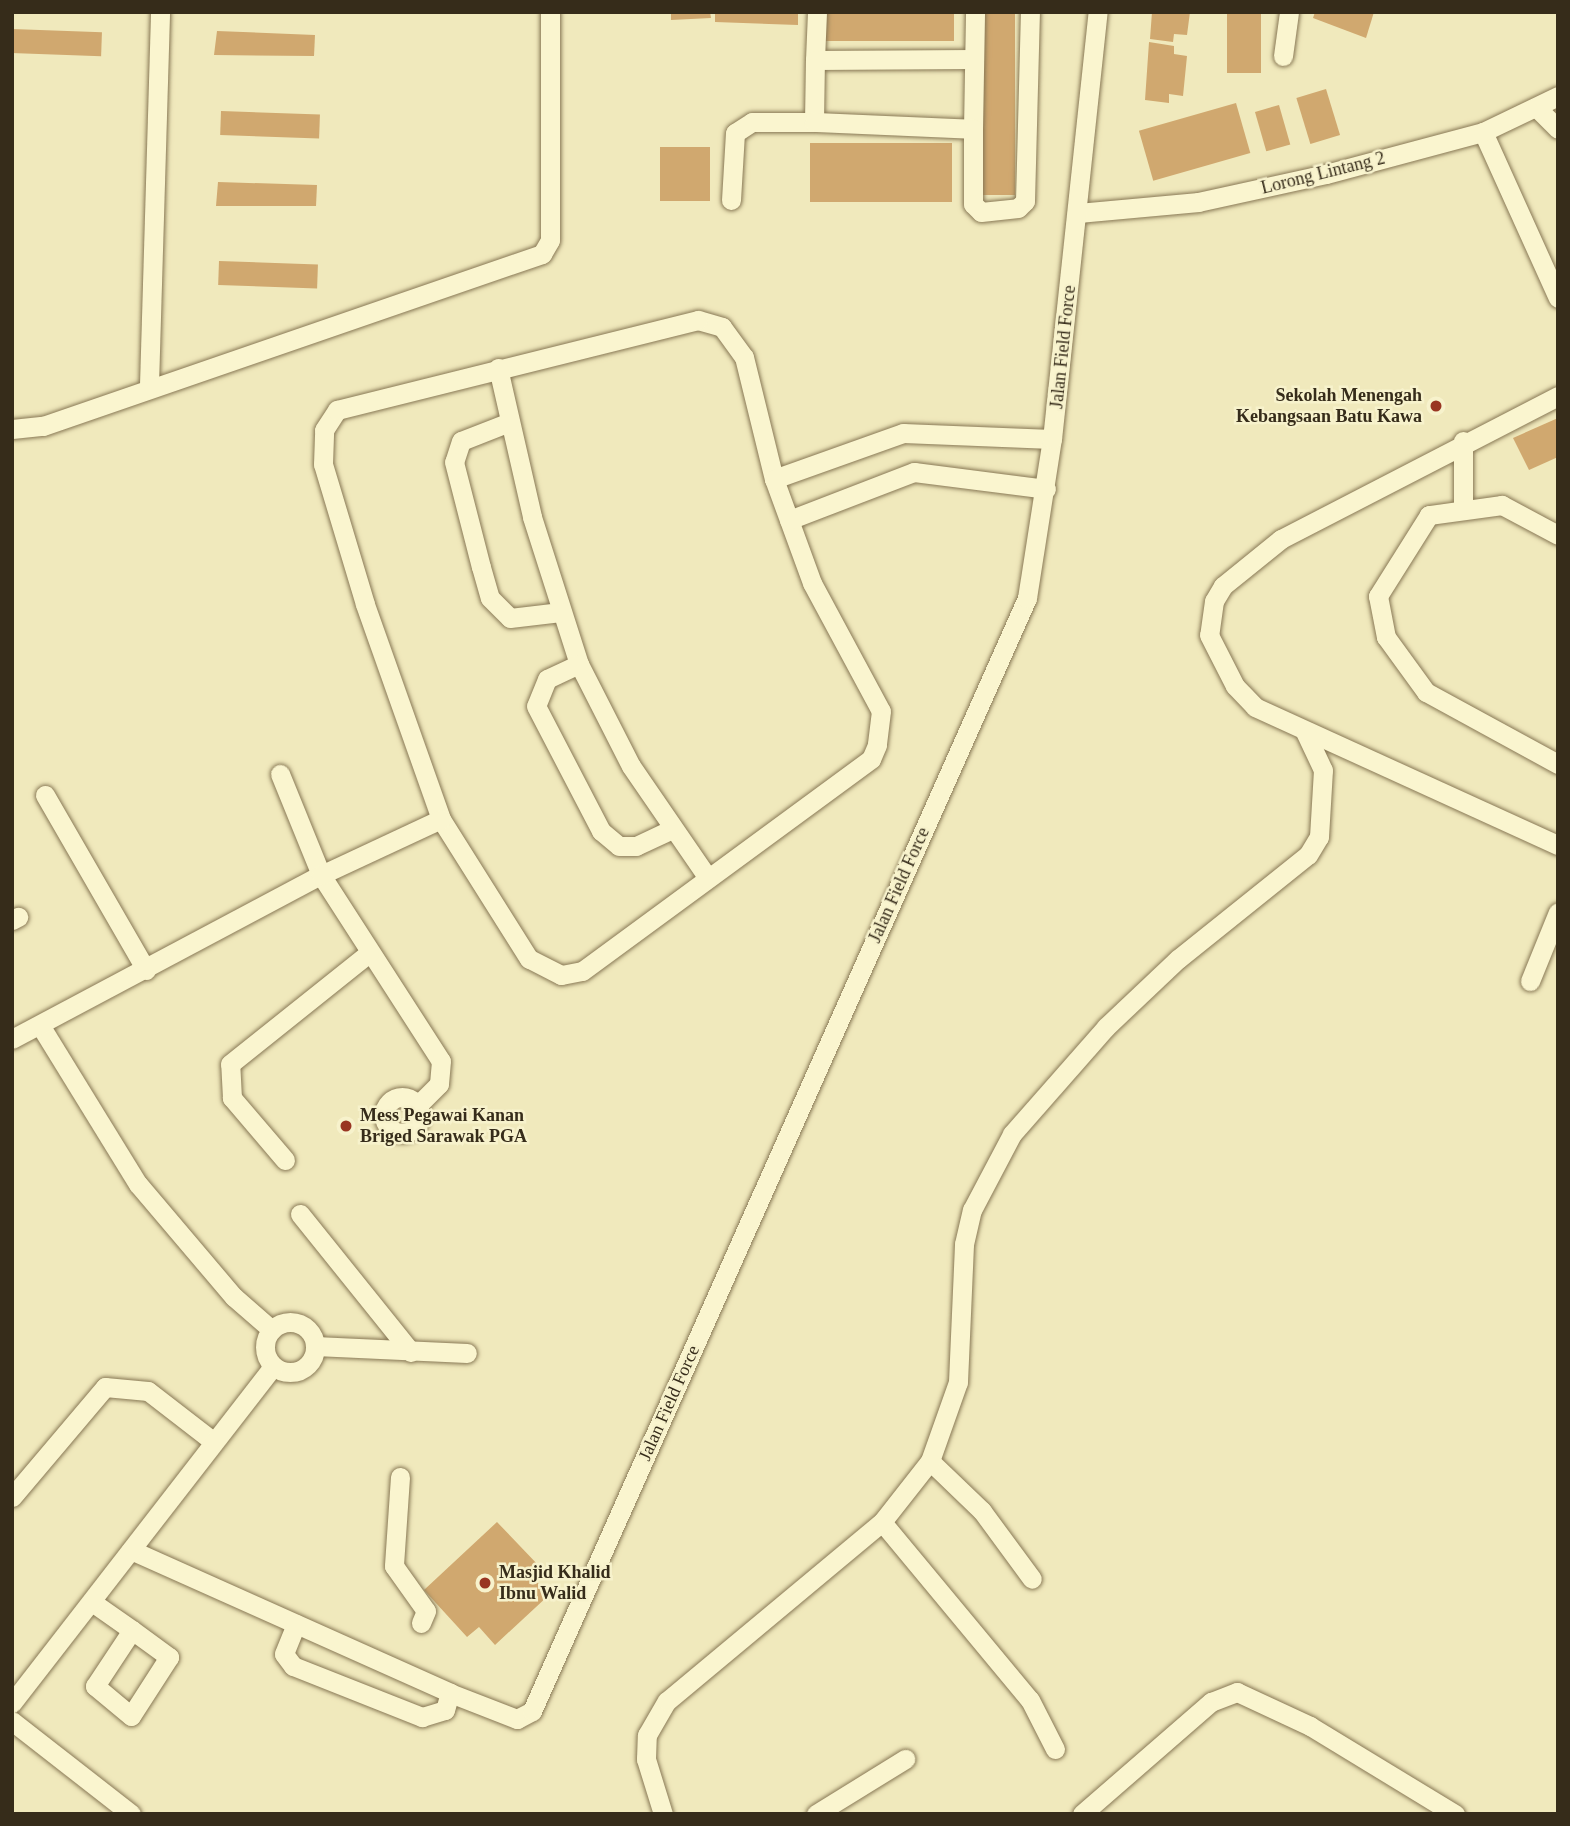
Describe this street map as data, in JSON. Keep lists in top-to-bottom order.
{
  "streets": {
    "street": ["Lorong Lintang 2", "Jalan Field Force"]
  },
  "crossings": [
    ["Lorong Lintang 2", "Jalan Field Force"]
  ],
  "places": ["Sekolah Menengah Kebangsaan Batu Kawa", "Mess Pegawai Kanan Briged Sarawak PGA", "Masjid Khalid Ibnu Walid"]
}
